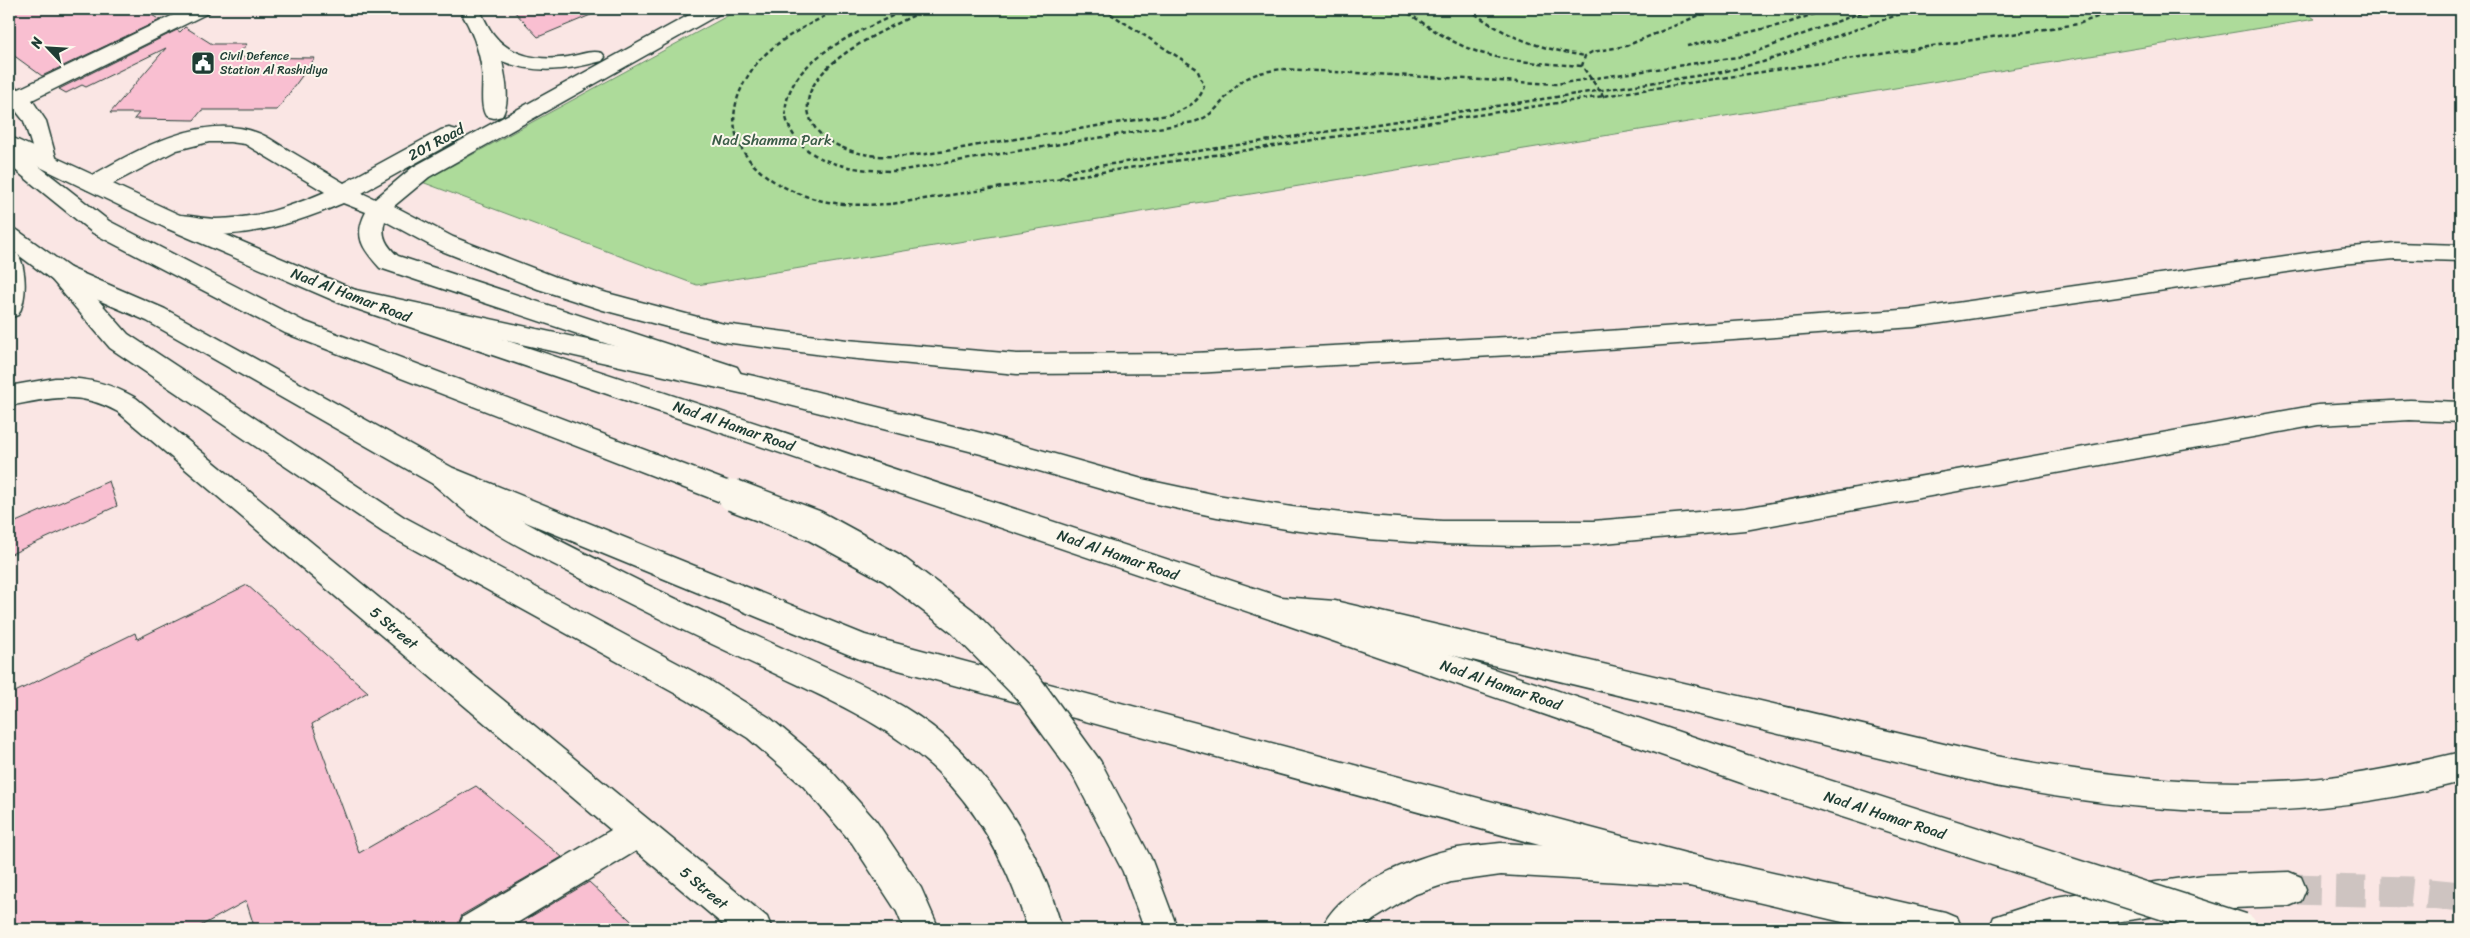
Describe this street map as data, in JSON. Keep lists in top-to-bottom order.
{
  "streets": {
    "main road": ["201 Road", "Nad Al Hamar Road", "5 Street"]
  },
  "crossings": [
    ["201 Road", "Nad Al Hamar Road"]
  ],
  "parks": ["Nad Shamma Park"],
  "places": {
    "public building": ["Civil Defence Station Al Rashidiya"]
  },
  "north": "top left"
}
